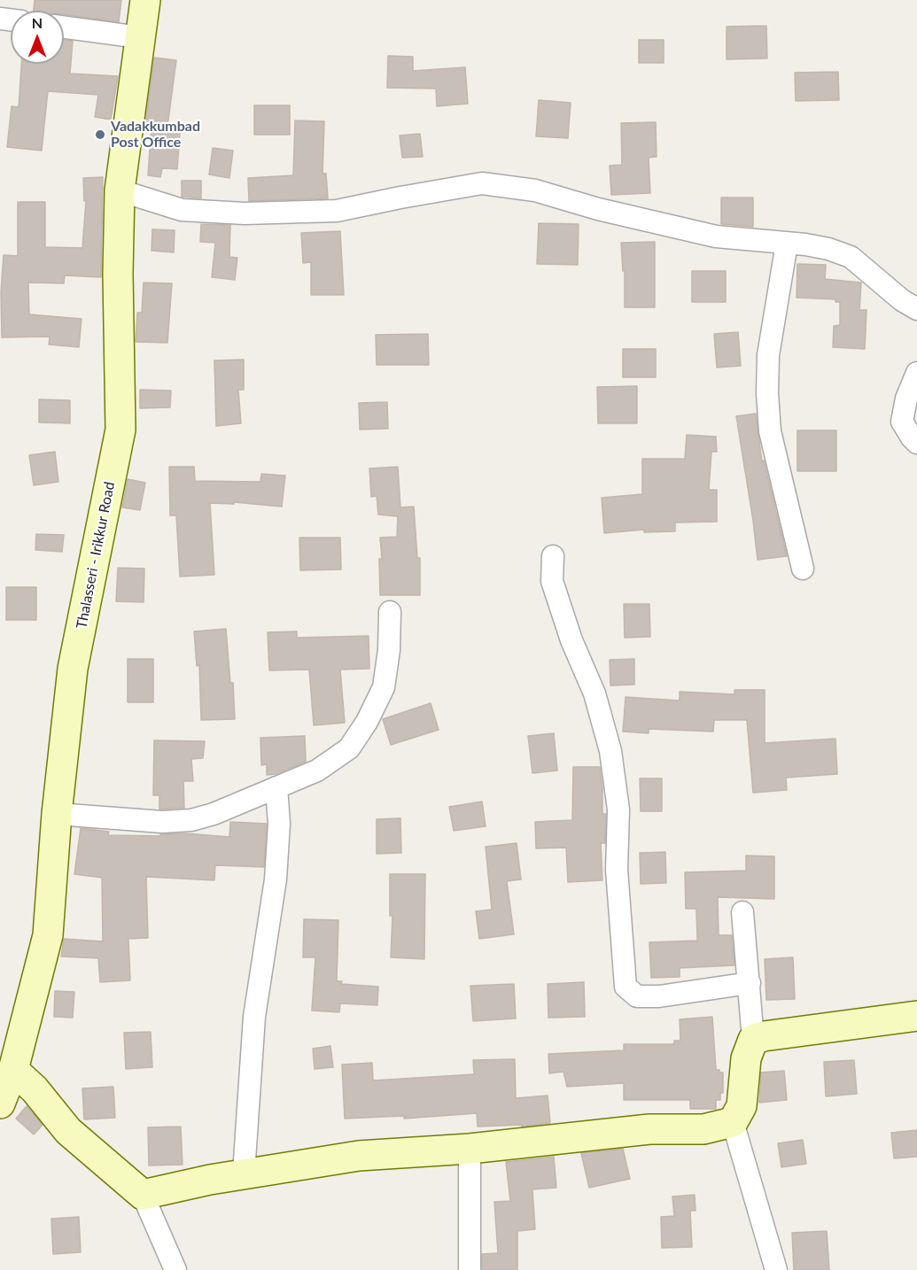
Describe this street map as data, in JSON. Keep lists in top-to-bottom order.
{
  "streets": {
    "main road": ["Thalasseri - Irikkur Road"]
  },
  "places": ["Vadakkumbad Post Office"],
  "north": "top"
}
